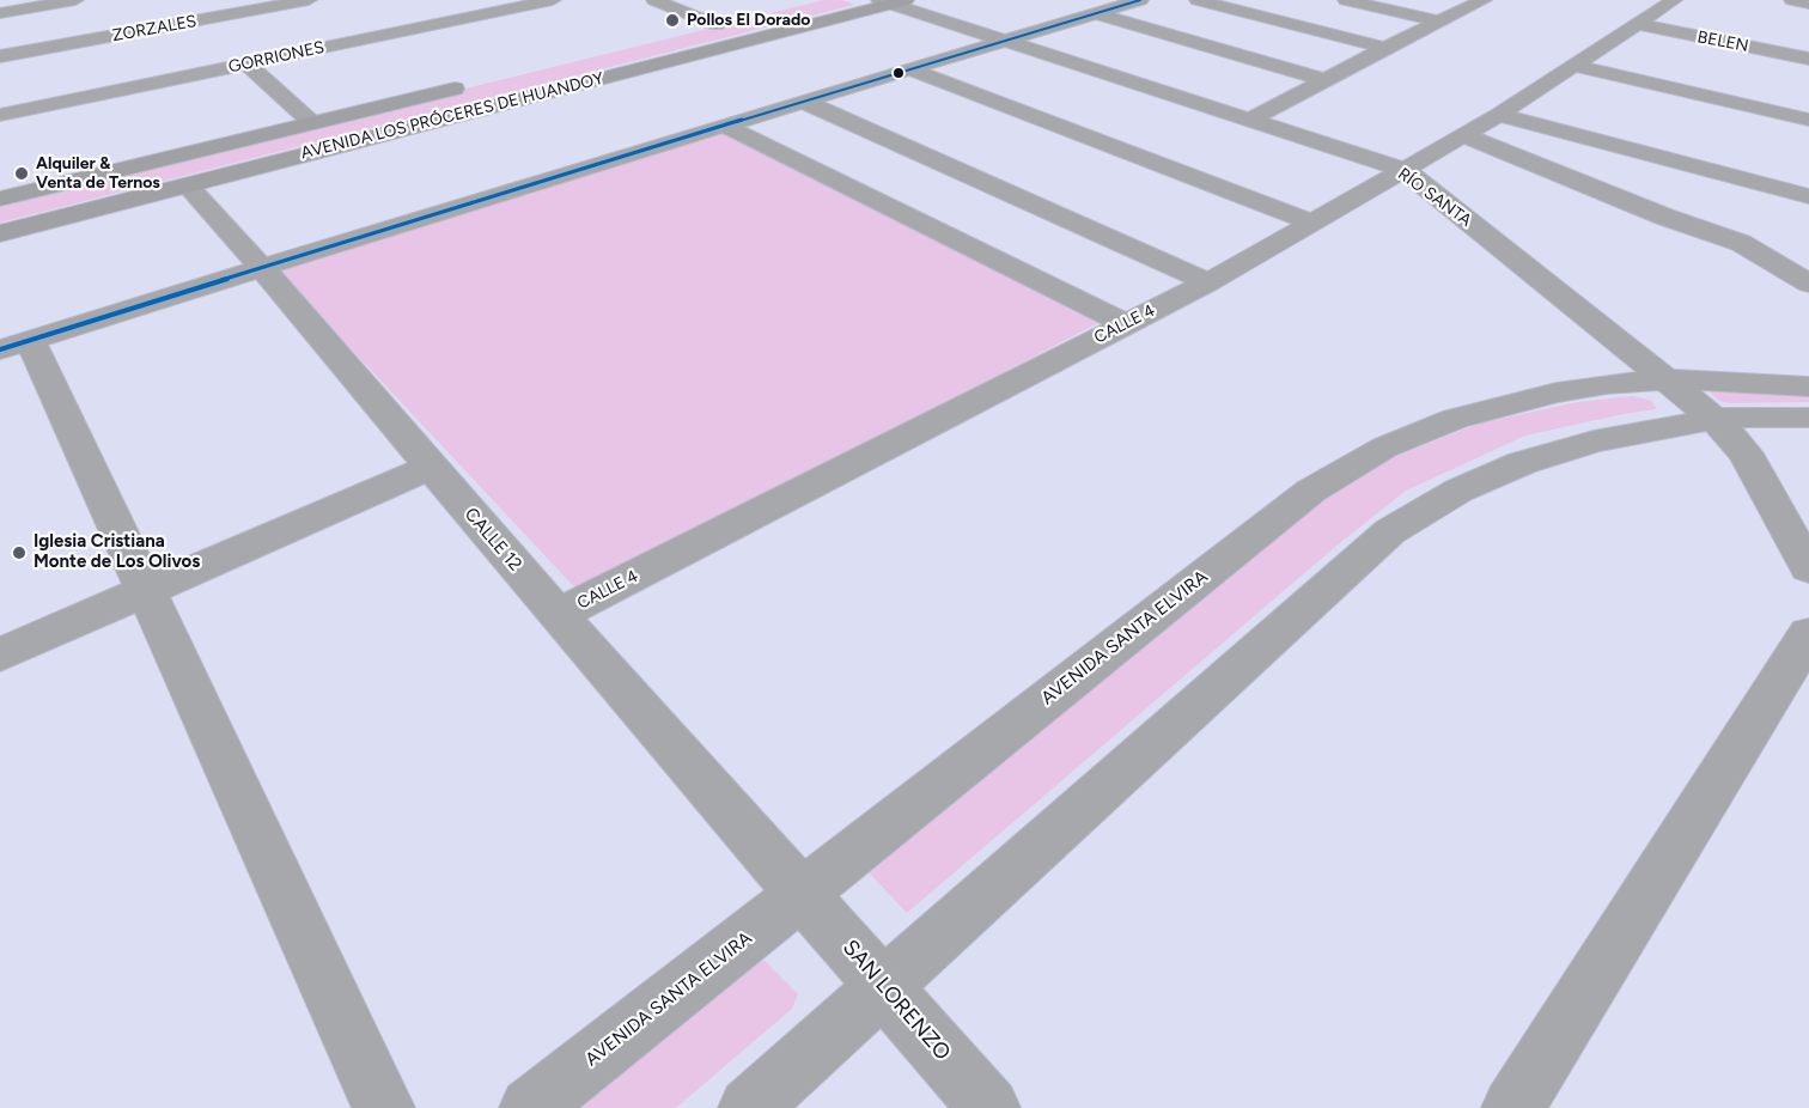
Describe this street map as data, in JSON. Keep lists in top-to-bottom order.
{
  "streets": {
    "main road": ["AVENIDA LOS PRÓCERES DE HUANDOY"],
    "street": [
      "ZORZALES",
      "BELEN",
      "GORRIONES",
      "RÍO SANTA",
      "CALLE 4",
      "CALLE 12",
      "AVENIDA SANTA ELVIRA",
      "SAN LORENZO"
    ]
  },
  "crossings": [
    ["BELEN", "CALLE 4"],
    ["AVENIDA LOS PRÓCERES DE HUANDOY", "RÍO SANTA"],
    ["AVENIDA LOS PRÓCERES DE HUANDOY", "CALLE 12"],
    ["RÍO SANTA", "CALLE 4"],
    ["RÍO SANTA", "AVENIDA SANTA ELVIRA"],
    ["CALLE 4", "CALLE 12"],
    ["CALLE 12", "AVENIDA SANTA ELVIRA"],
    ["CALLE 12", "SAN LORENZO"],
    ["AVENIDA SANTA ELVIRA", "SAN LORENZO"]
  ],
  "places": ["Pollos El Dorado", "Alquiler & Venta de Ternos", "Iglesia Cristiana Monte de Los Olivos"]
}
